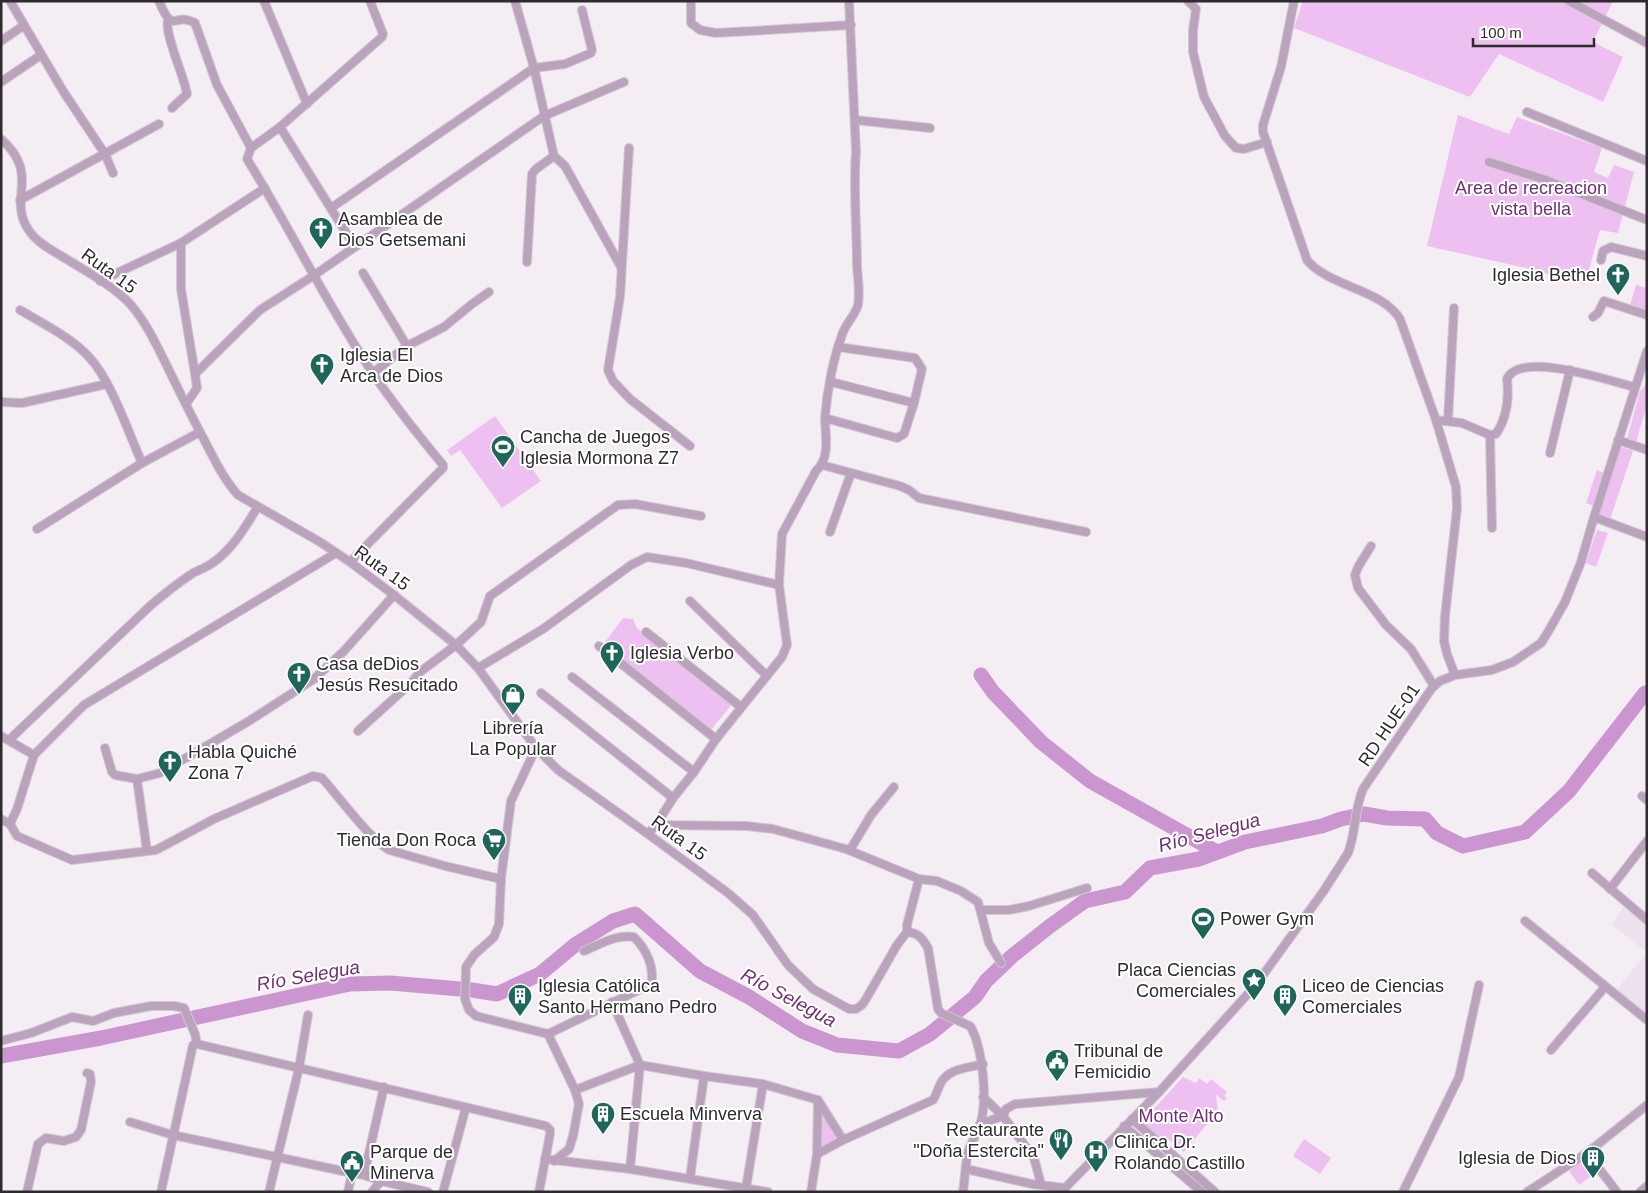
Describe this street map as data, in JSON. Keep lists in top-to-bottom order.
{
  "streets": {
    "street": ["Ruta 15", "RD HUE-01"]
  },
  "water": ["Río Selegua"],
  "parks": ["Area de recreacion vista bella", "Monte Alto"],
  "places": {
    "church": [
      "Asamblea de Dios Getsemani",
      "Iglesia Bethel",
      "Iglesia El Arca de Dios",
      "Iglesia Verbo",
      "Casa deDios Jesús Resucitado",
      "Habla Quiché Zona 7"
    ],
    "sports": ["Cancha de Juegos Iglesia Mormona Z7", "Power Gym"],
    "shop": ["Librería La Popular"],
    "supermarket": ["Tienda Don Roca"],
    "place": ["Placa Ciencias Comerciales"],
    "building": [
      "Iglesia Católica Santo Hermano Pedro",
      "Liceo de Ciencias Comerciales",
      "Escuela Minverva",
      "Iglesia de Dios"
    ],
    "public building": ["Tribunal de Femicidio", "Parque de Minerva"],
    "restaurant": ["Restaurante \"Doña Estercita\""],
    "hospital": ["Clinica Dr. Rolando Castillo"]
  },
  "scale_bar": "100 m"
}
